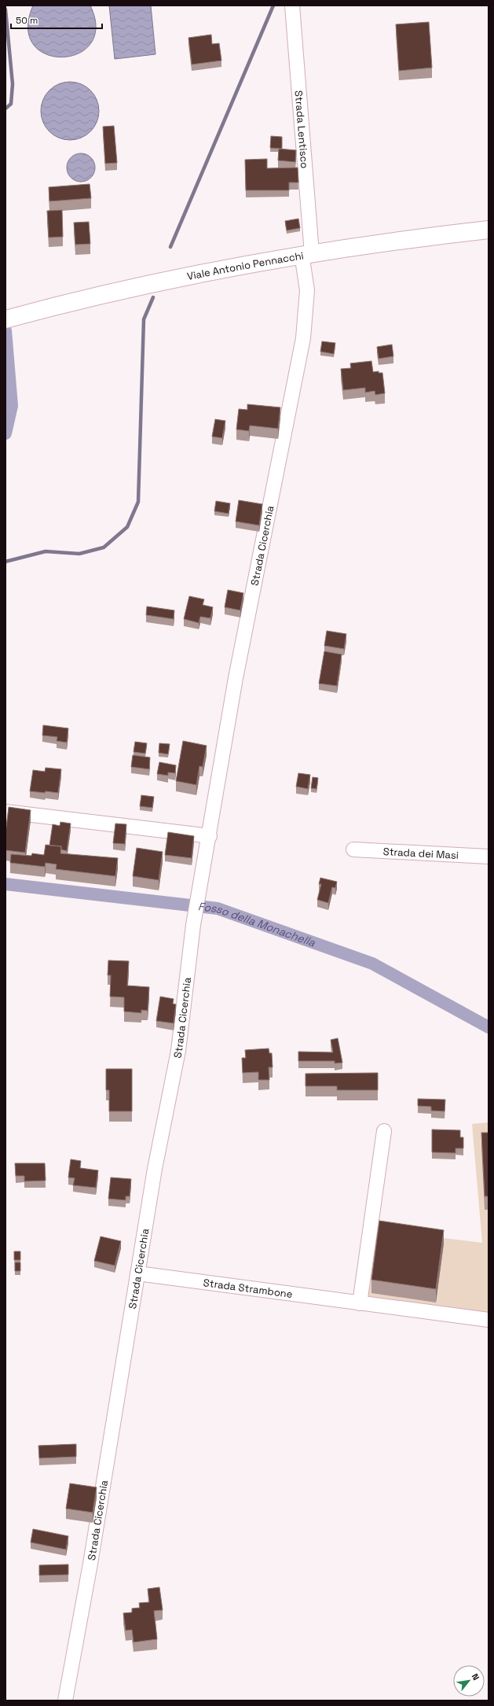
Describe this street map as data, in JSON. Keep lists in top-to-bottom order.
{
  "streets": {
    "main road": ["Viale Antonio Pennacchi"],
    "street": [
      "Strada Lentisco",
      "Strada Cicerchia",
      "Strada dei Masi",
      "Strada Strambone"
    ]
  },
  "crossings": [
    ["Strada Lentisco", "Viale Antonio Pennacchi"],
    ["Strada Lentisco", "Strada Cicerchia"],
    ["Viale Antonio Pennacchi", "Strada Cicerchia"],
    ["Strada Cicerchia", "Strada Strambone"]
  ],
  "water": ["Fosso della Monachella"],
  "scale_bar": "50 m",
  "north": "top right"
}
